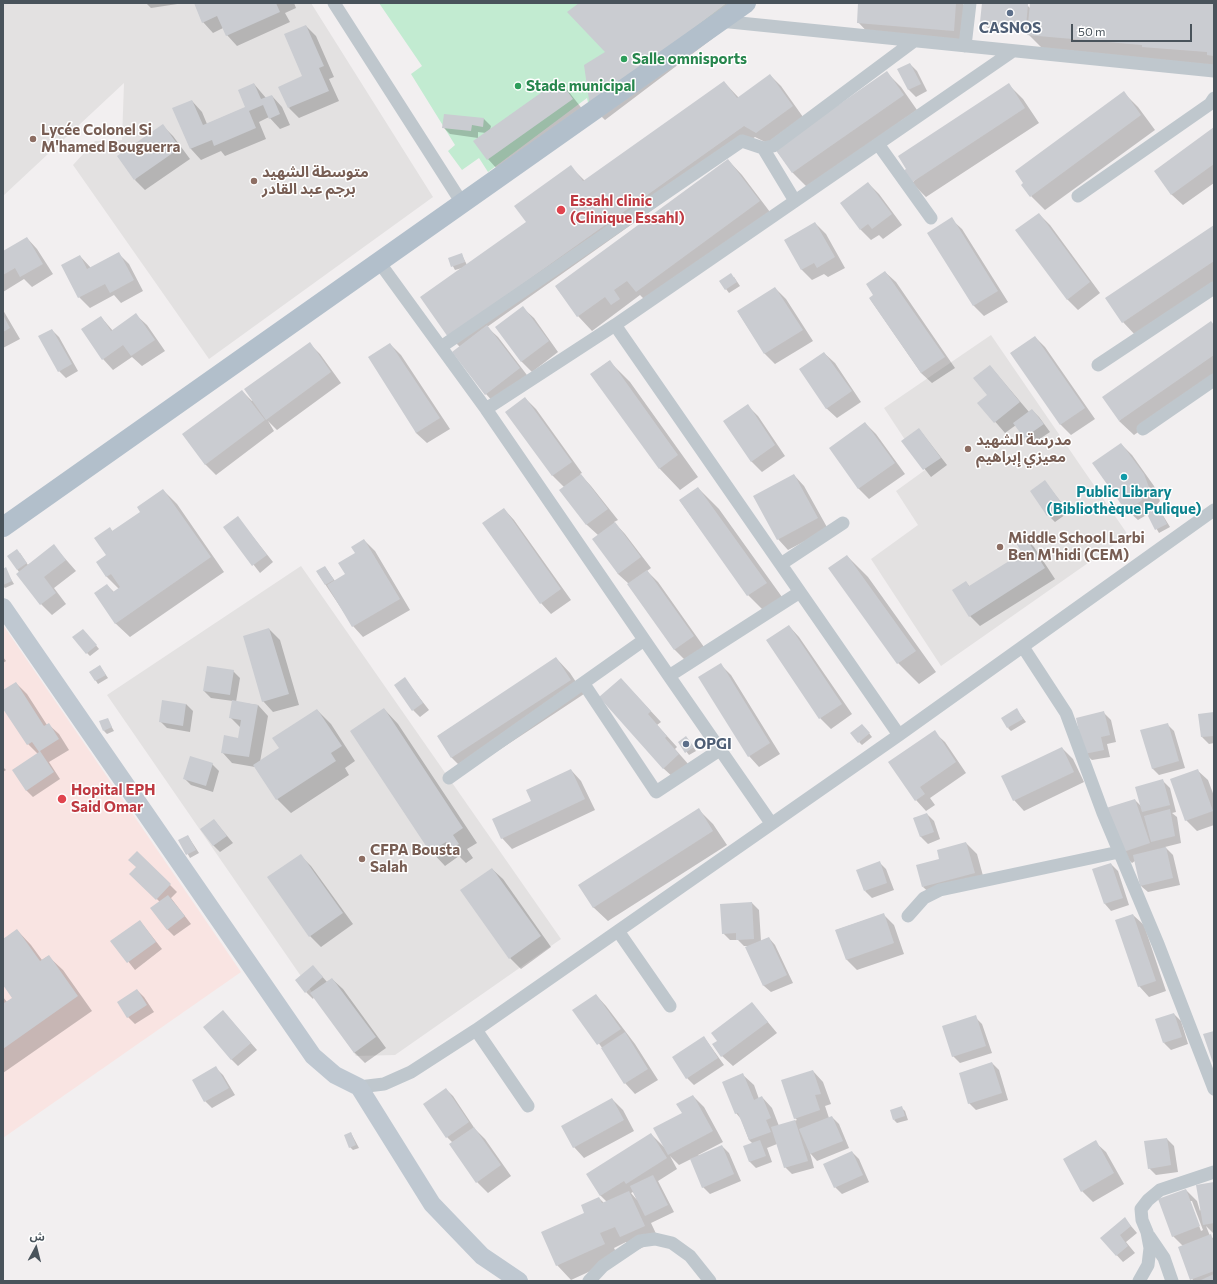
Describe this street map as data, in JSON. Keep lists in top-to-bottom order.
{
  "places": [
    "CASNOS",
    "Salle omnisports",
    "Stade municipal",
    "Lycée Colonel Si M'hamed Bouguerra",
    "متوسطة الشهيد برجم عبد القادر",
    "Essahl clinic (Clinique Essahl)",
    "مدرسة الشهيد معيزي إبراهيم",
    "Public Library (Bibliothèque Pulique)",
    "Middle School Larbi Ben M'hidi (CEM)",
    "OPGI",
    "Hopital EPH Said Omar",
    "CFPA Bousta Salah"
  ],
  "scale_bar": "50 m",
  "north": "top"
}
